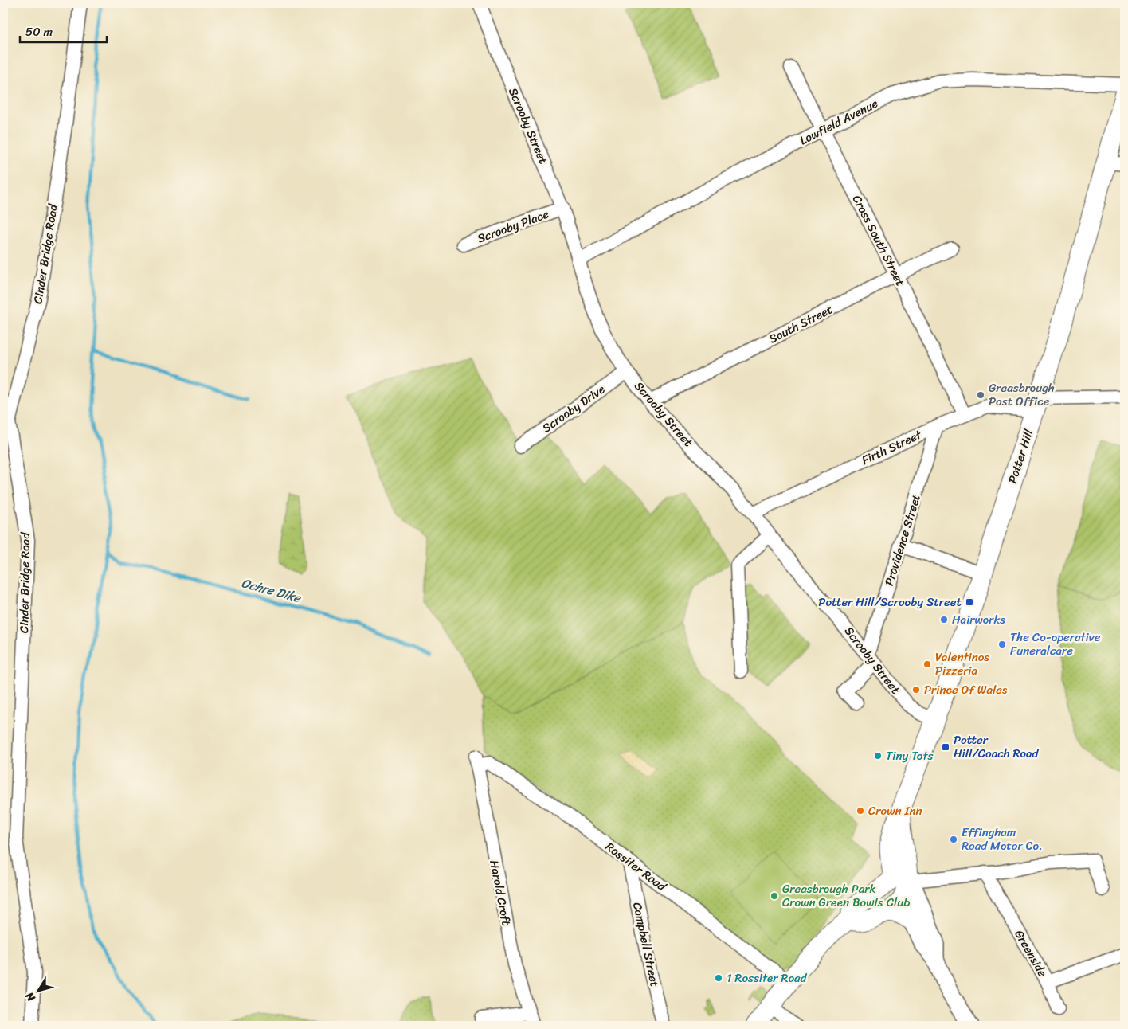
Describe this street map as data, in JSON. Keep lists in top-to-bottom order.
{
  "streets": {
    "main road": ["Potter Hill"],
    "street": [
      "Lowfield Avenue",
      "Scrooby Street",
      "Scrooby Place",
      "Cross South Street",
      "Cinder Bridge Road",
      "South Street",
      "Scrooby Drive",
      "Firth Street",
      "Providence Street",
      "Rossiter Road",
      "Harold Croft",
      "Campbell Street",
      "Greenside"
    ]
  },
  "crossings": [
    ["Lowfield Avenue", "Scrooby Street"],
    ["Lowfield Avenue", "Cross South Street"],
    ["Scrooby Street", "Scrooby Place"],
    ["Scrooby Street", "South Street"],
    ["Scrooby Street", "Scrooby Drive"],
    ["Scrooby Street", "Firth Street"],
    ["Scrooby Street", "Potter Hill"],
    ["Scrooby Street", "Providence Street"],
    ["Cross South Street", "South Street"],
    ["Cross South Street", "Firth Street"],
    ["Firth Street", "Potter Hill"],
    ["Firth Street", "Providence Street"],
    ["Rossiter Road", "Harold Croft"],
    ["Rossiter Road", "Campbell Street"]
  ],
  "water": ["Ochre Dike"],
  "places": {
    "other": [
      "Greasbrough Post Office",
      "Hairworks",
      "The Co-operative Funeralcare",
      "Valentinos Pizzeria",
      "Prince Of Wales",
      "Tiny Tots",
      "Crown Inn",
      "Effingham Road Motor Co.",
      "Greasbrough Park Crown Green Bowls Club",
      "1 Rossiter Road"
    ],
    "transit": ["Potter Hill/Scrooby Street", "Potter Hill/Coach Road"]
  },
  "scale_bar": "50 m",
  "north": "bottom left"
}
